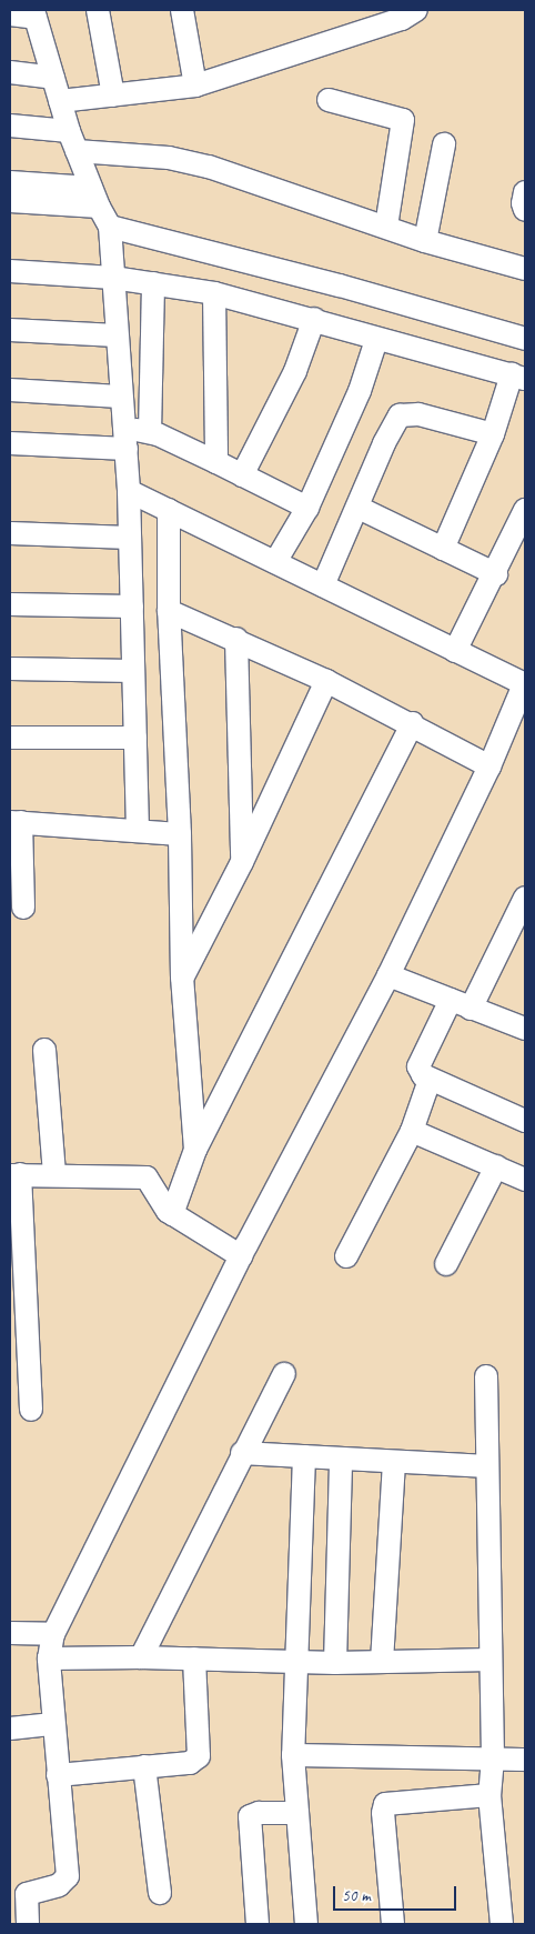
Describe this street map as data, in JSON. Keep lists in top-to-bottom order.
{
  "scale_bar": "50 m"
}
